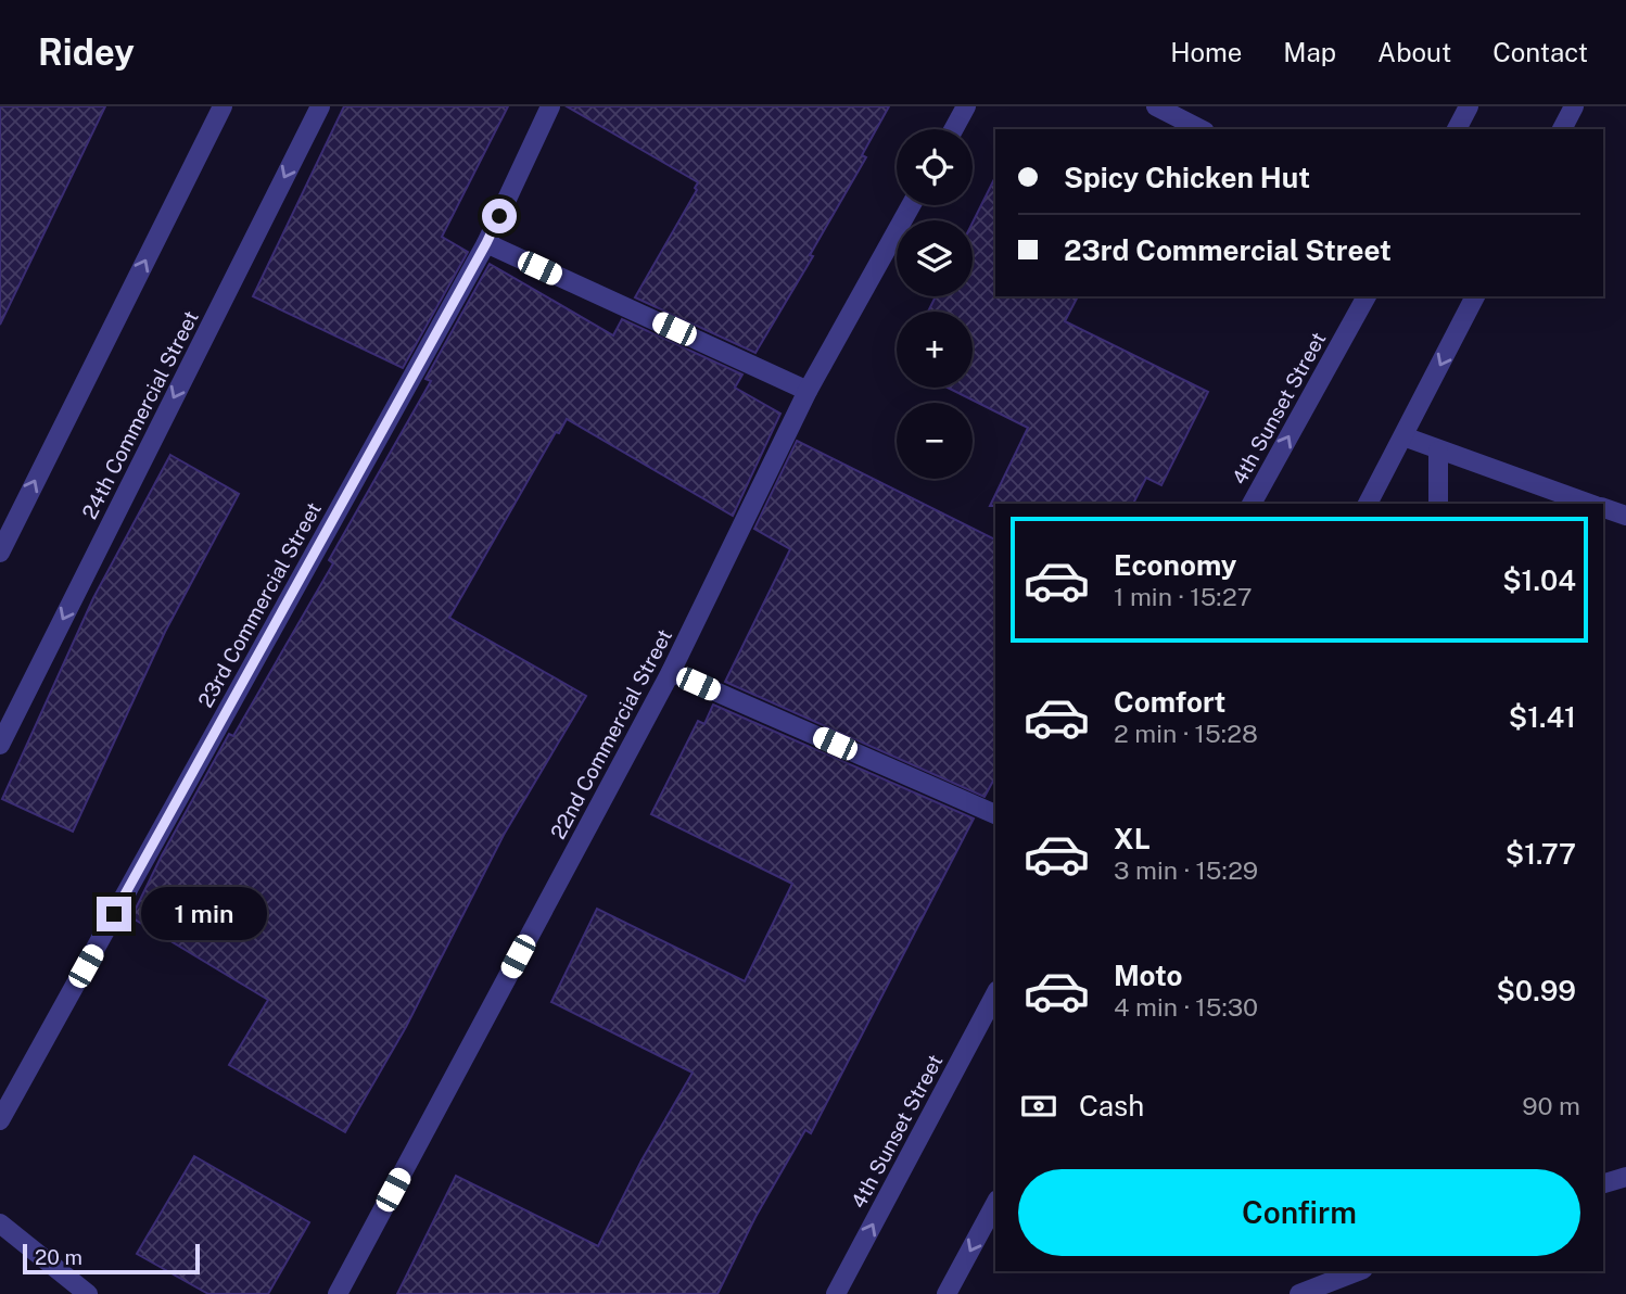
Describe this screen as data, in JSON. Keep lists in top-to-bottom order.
{
  "streets": {
    "street": [
      "4th Sunset Street",
      "24th Commercial Street",
      "23rd Commercial Street",
      "22nd Commercial Street"
    ]
  },
  "scale_bar": "20 m",
  "page": {
    "header": "Ridey",
    "nav": [
      "Home",
      "Map",
      "About",
      "Contact"
    ],
    "map_buttons": ["+", "−"],
    "banner": ["Spicy Chicken Hut", "23rd Commercial Street"],
    "list": [
      {
        "name": "Economy",
        "note": "1 min · 15:27",
        "value": "$1.04"
      },
      {
        "name": "Comfort",
        "note": "2 min · 15:28",
        "value": "$1.41"
      },
      {
        "name": "XL",
        "note": "3 min · 15:29",
        "value": "$1.77"
      },
      {
        "name": "Moto",
        "note": "4 min · 15:30",
        "value": "$0.99"
      }
    ],
    "bubble": "1 min",
    "pay": ["Cash", "90 m"],
    "buttons": "Confirm",
    "scale": "20 m"
  }
}
